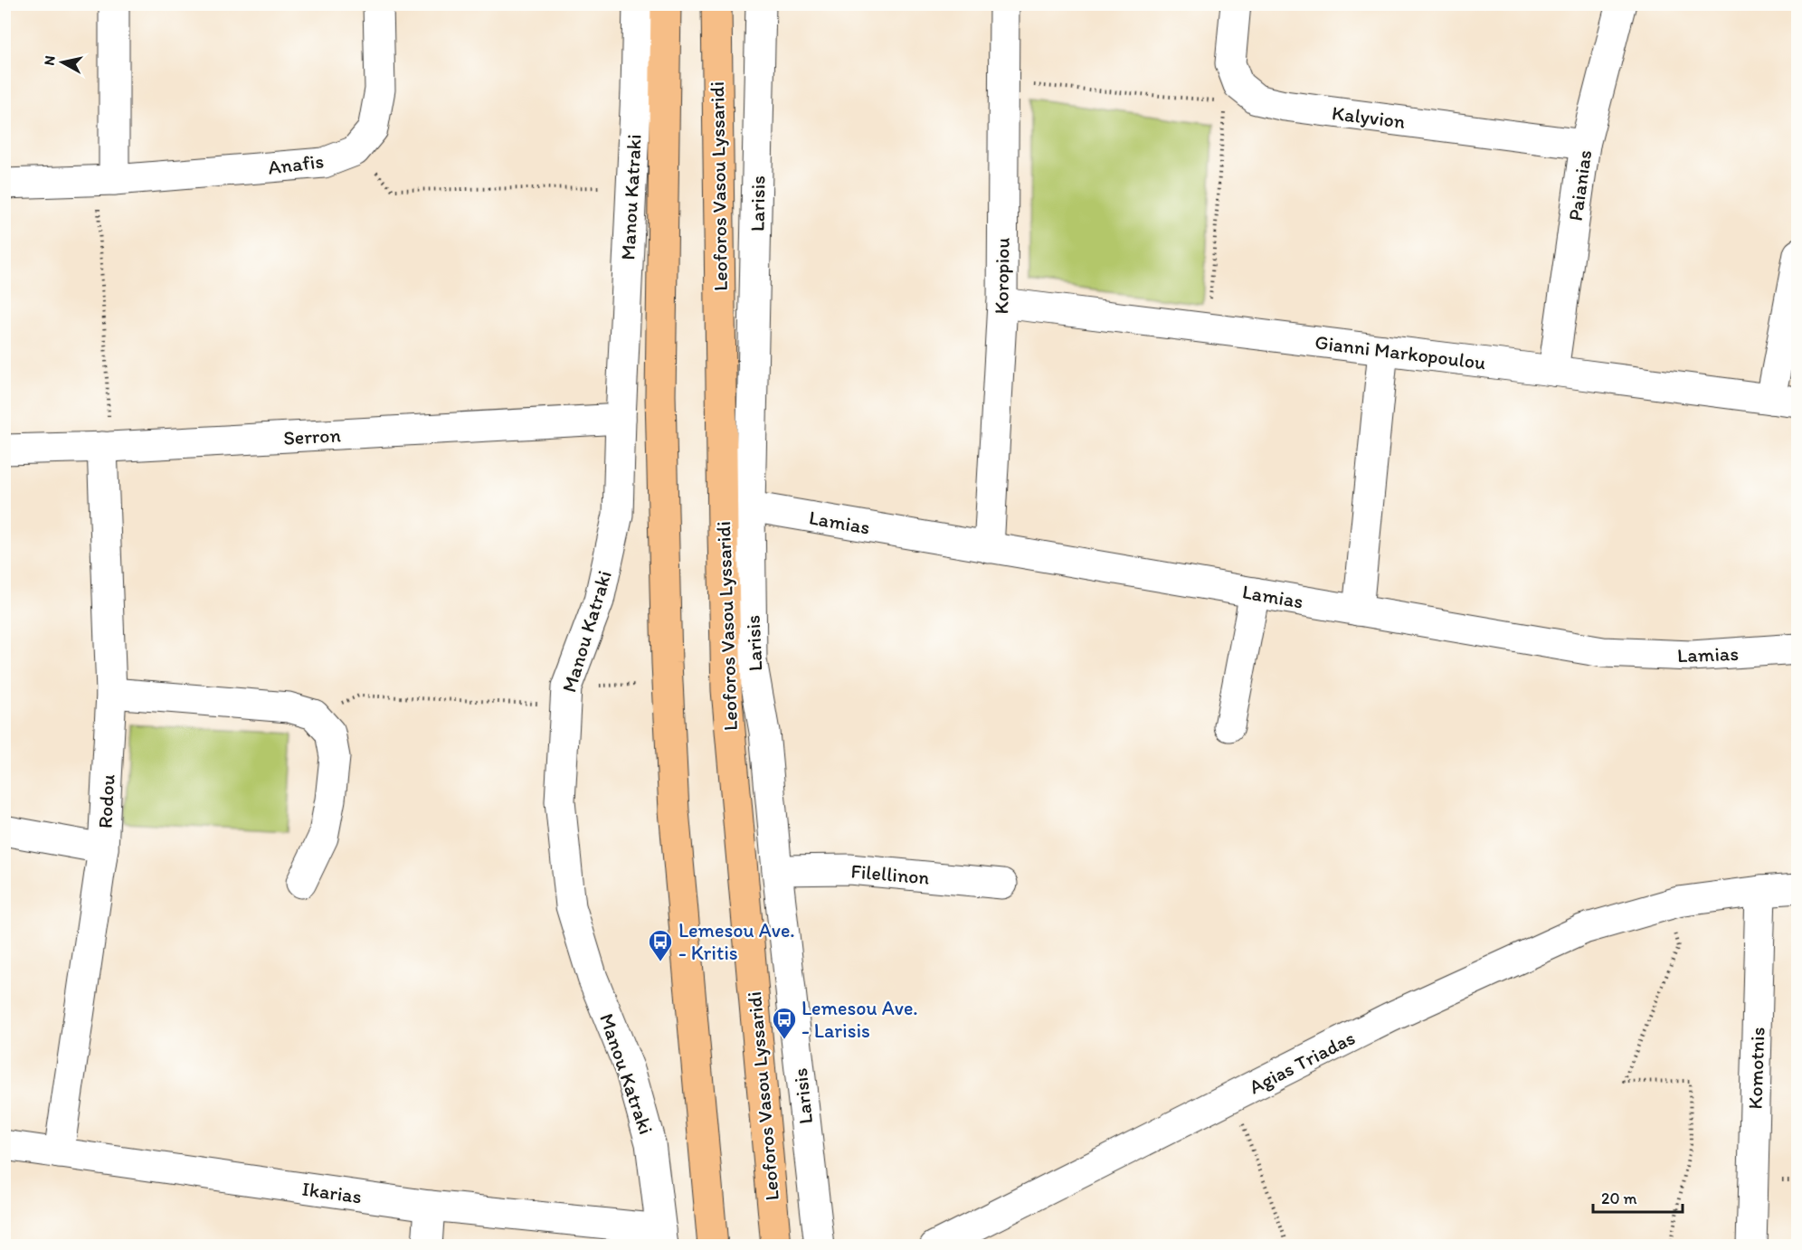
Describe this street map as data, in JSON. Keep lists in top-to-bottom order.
{
  "streets": {
    "main road": ["Leoforos Vasou Lyssaridi"],
    "street": [
      "Kalyvion",
      "Anafis",
      "Paianias",
      "Manou Katraki",
      "Larisis",
      "Koropiou",
      "Gianni Markopoulou",
      "Serron",
      "Lamias",
      "Rodou",
      "Filellinon",
      "Agias Triadas",
      "Komotnis",
      "Ikarias"
    ]
  },
  "crossings": [
    ["Kalyvion", "Paianias"],
    ["Paianias", "Gianni Markopoulou"],
    ["Manou Katraki", "Serron"],
    ["Manou Katraki", "Ikarias"],
    ["Larisis", "Lamias"],
    ["Larisis", "Filellinon"],
    ["Koropiou", "Gianni Markopoulou"],
    ["Koropiou", "Lamias"],
    ["Serron", "Rodou"],
    ["Rodou", "Ikarias"],
    ["Agias Triadas", "Komotnis"]
  ],
  "places": {
    "bus stop": ["Lemesou Ave. - Kritis", "Lemesou Ave. - Larisis"]
  },
  "scale_bar": "20 m",
  "north": "left"
}
